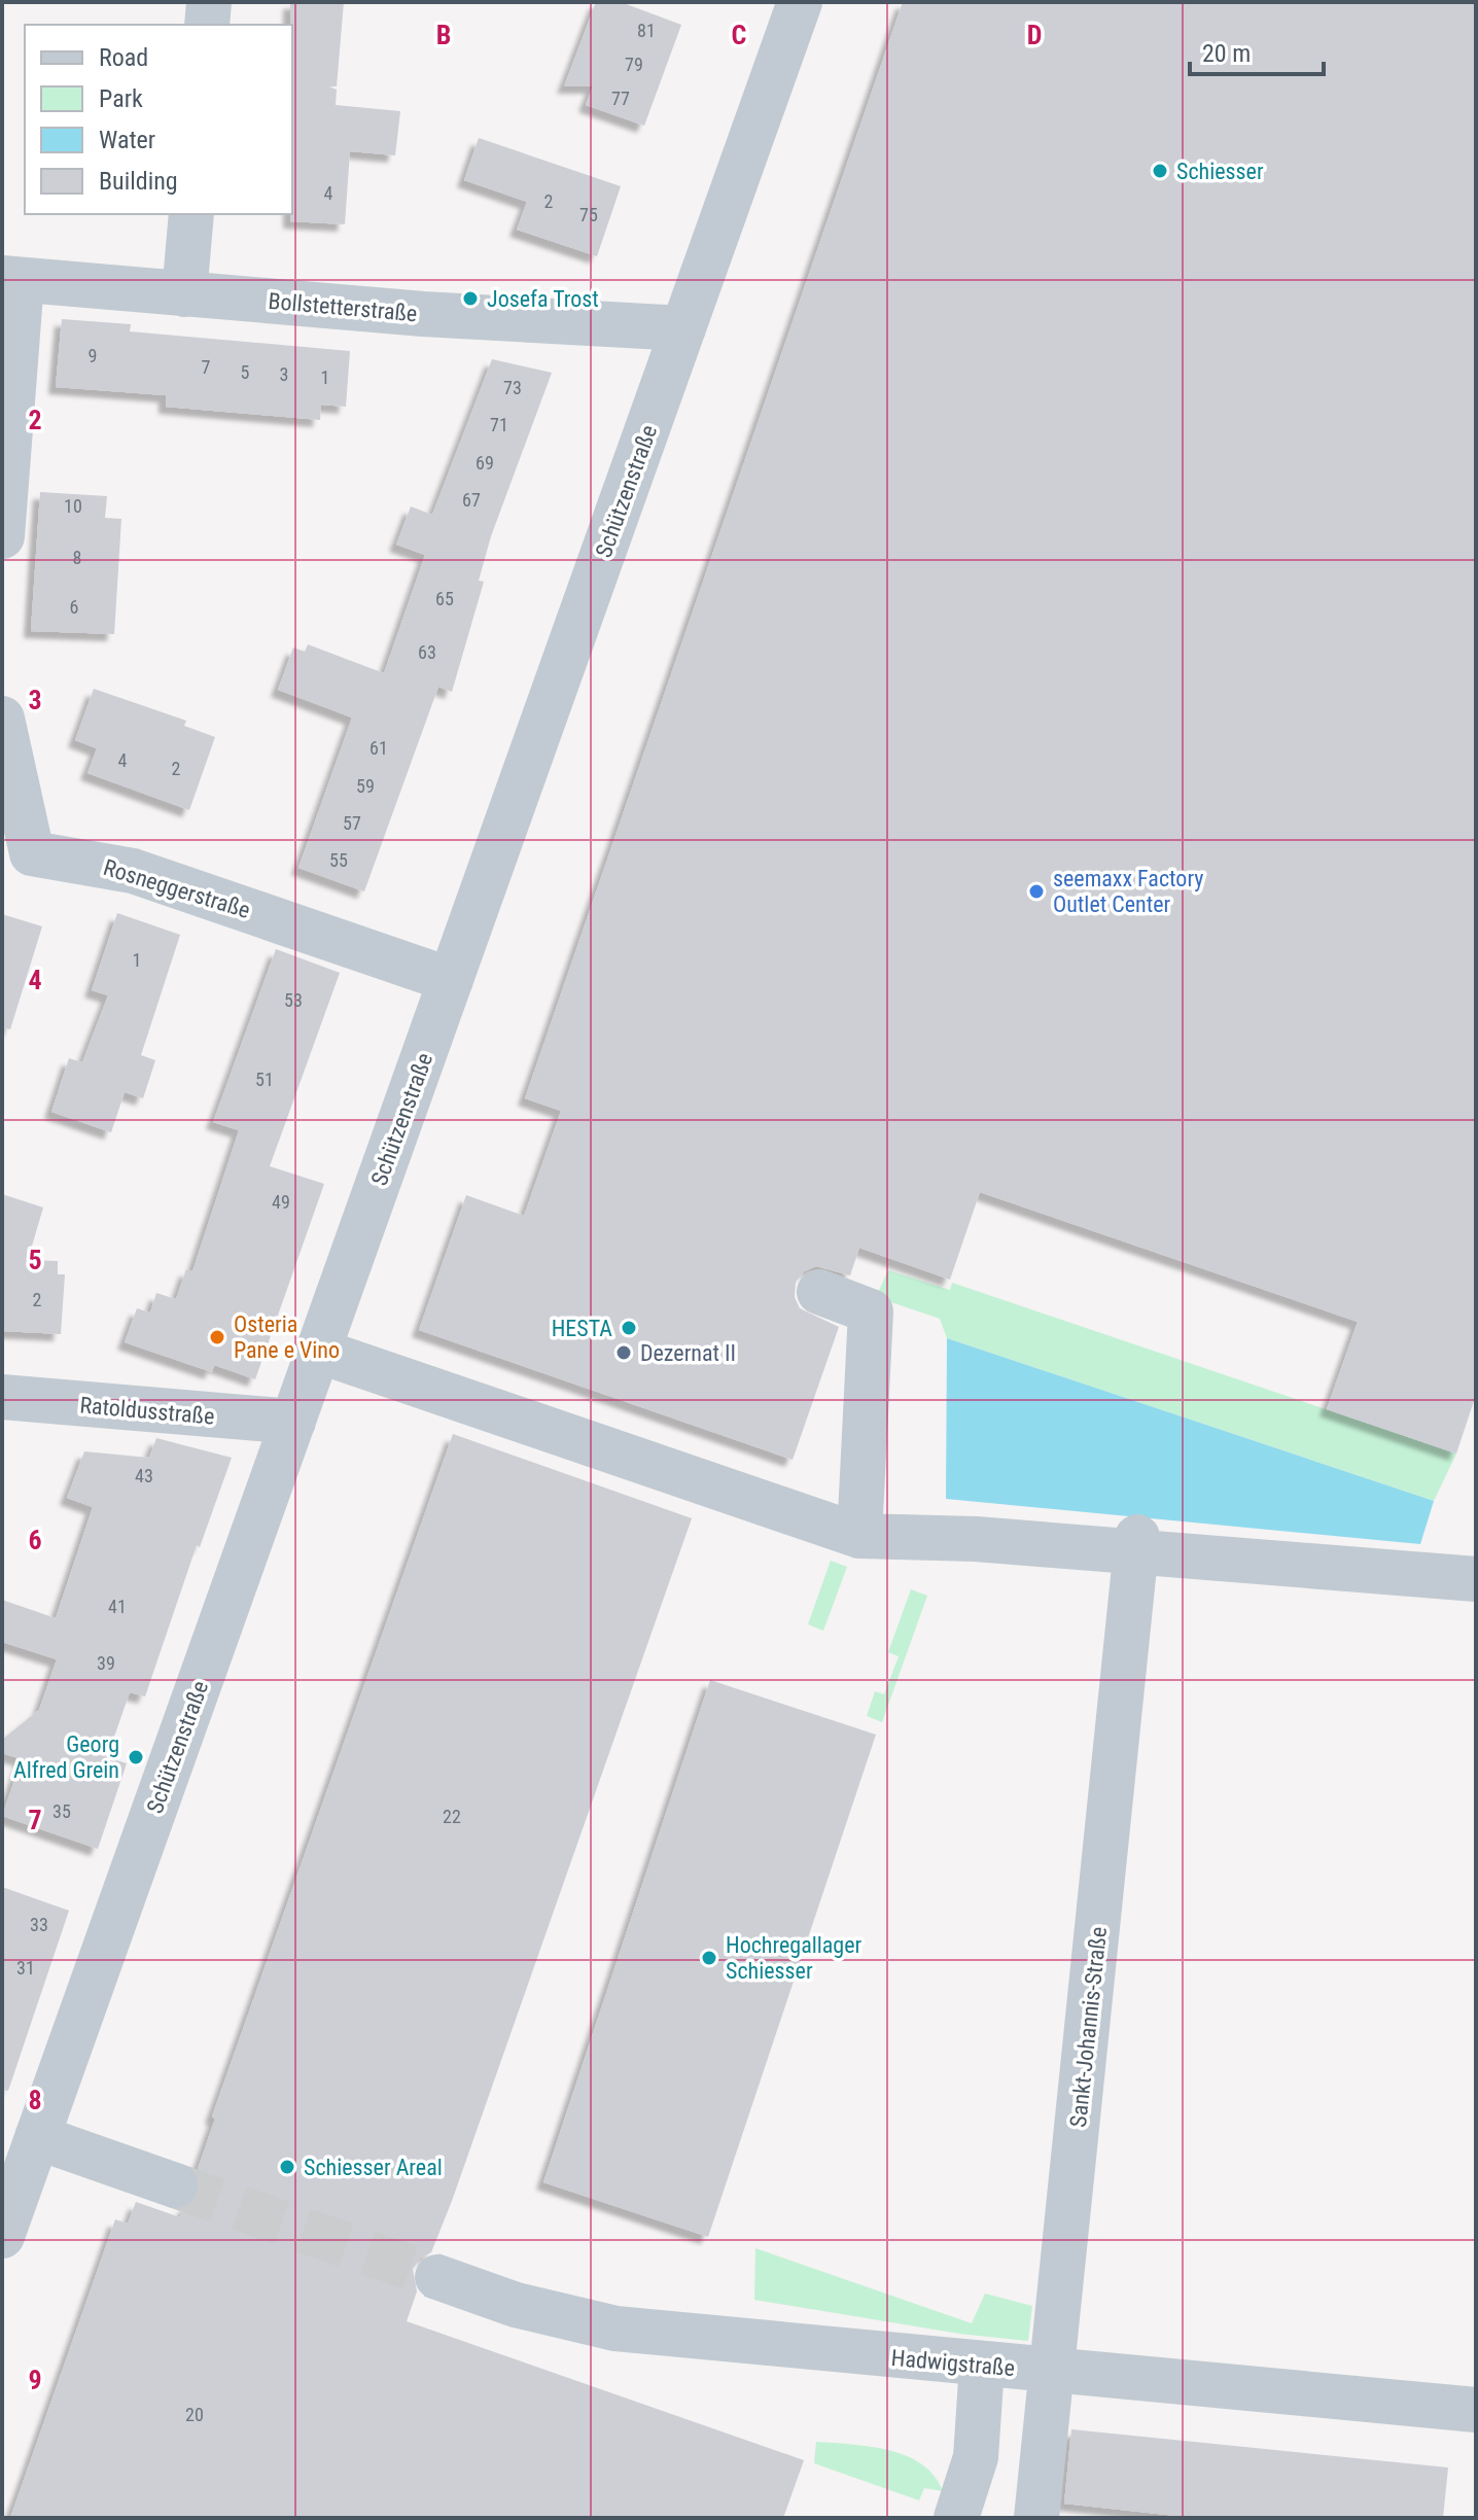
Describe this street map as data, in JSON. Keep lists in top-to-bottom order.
{
  "streets": {
    "street": [
      "Bollstetterstraße",
      "Schützenstraße",
      "Rosneggerstraße",
      "Ratoldusstraße",
      "Sankt-Johannis-Straße",
      "Hadwigstraße"
    ]
  },
  "crossings": [
    ["Bollstetterstraße", "Schützenstraße"],
    ["Schützenstraße", "Rosneggerstraße"],
    ["Schützenstraße", "Ratoldusstraße"],
    ["Sankt-Johannis-Straße", "Hadwigstraße"]
  ],
  "places": [
    "Schiesser",
    "Josefa Trost",
    "seemaxx Factory Outlet Center",
    "HESTA",
    "Osteria Pane e Vino",
    "Dezernat II",
    "Georg Alfred Grein",
    "Hochregallager Schiesser",
    "Schiesser Areal"
  ],
  "house_numbers": [
    "81",
    "79",
    "77",
    "4",
    "2",
    "75",
    "9",
    "7",
    "5",
    "3",
    "1",
    "73",
    "71",
    "69",
    "67",
    "10",
    "8",
    "65",
    "6",
    "63",
    "61",
    "4",
    "2",
    "59",
    "57",
    "55",
    "1",
    "53",
    "51",
    "49",
    "2",
    "43",
    "41",
    "39",
    "35",
    "22",
    "33",
    "31",
    "20"
  ],
  "legend": [
    "Road",
    "Park",
    "Water",
    "Building"
  ],
  "scale_bar": "20 m",
  "grid": {
    "columns": ["B", "C", "D"],
    "rows": [
      "2",
      "3",
      "4",
      "5",
      "6",
      "7",
      "8",
      "9"
    ]
  }
}
